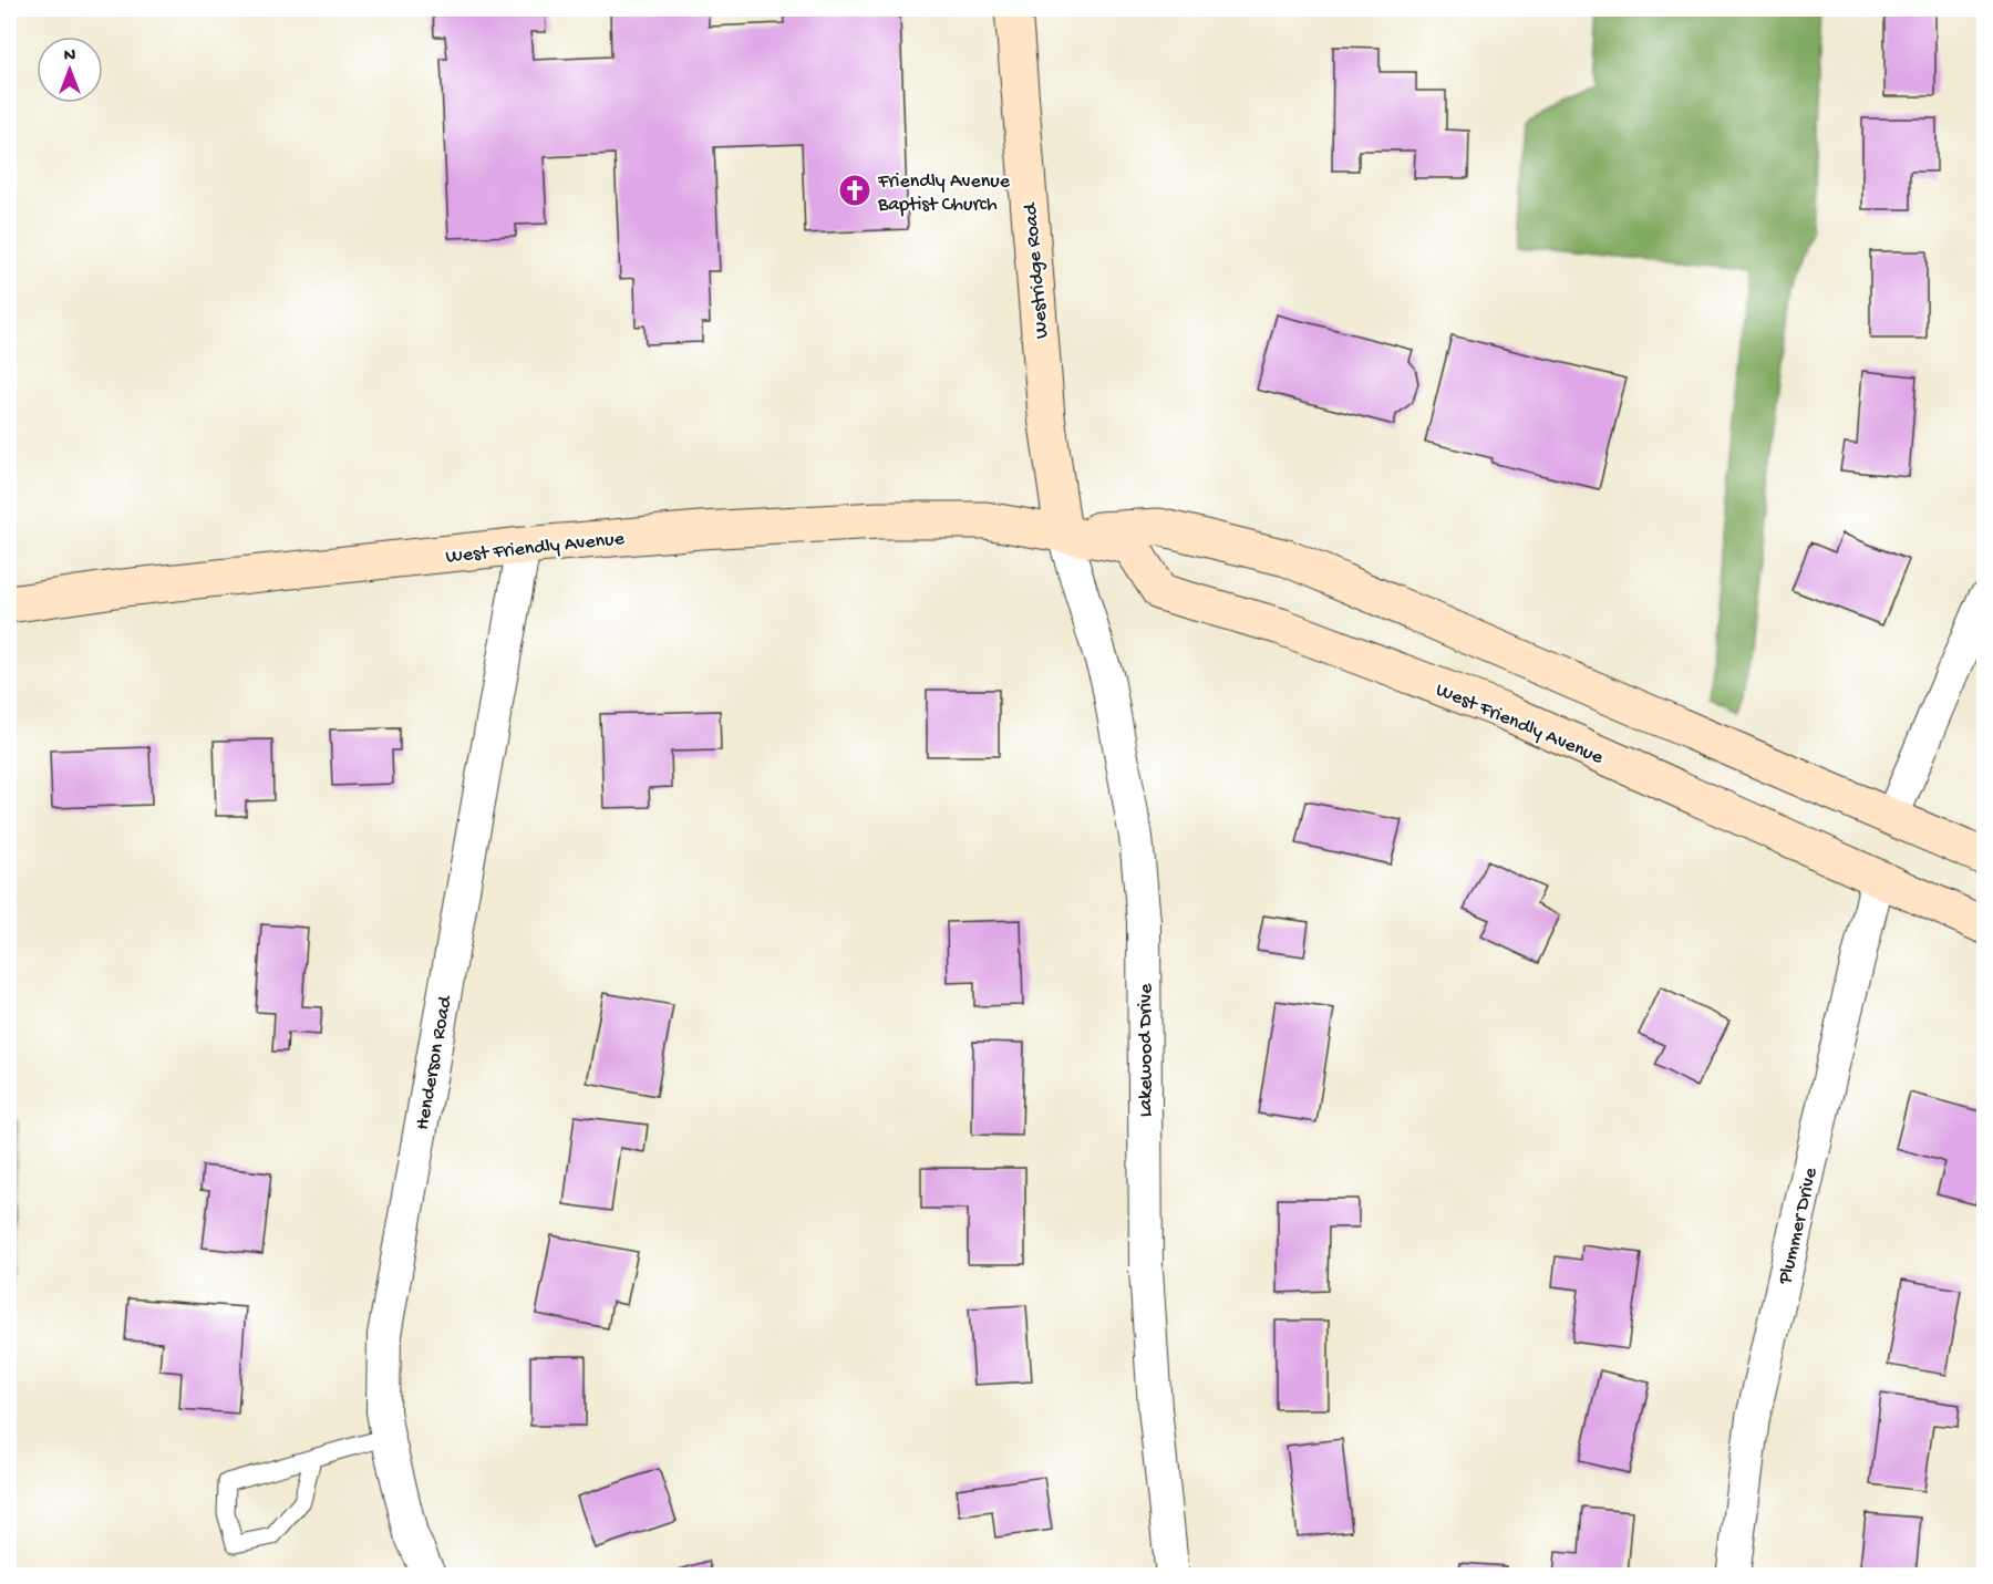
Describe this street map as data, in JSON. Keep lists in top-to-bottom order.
{
  "streets": {
    "main road": ["Westridge Road", "West Friendly Avenue"],
    "street": ["Lakewood Drive", "Henderson Road", "Plummer Drive"]
  },
  "crossings": [
    ["Westridge Road", "West Friendly Avenue"],
    ["Westridge Road", "Lakewood Drive"],
    ["West Friendly Avenue", "Lakewood Drive"],
    ["West Friendly Avenue", "Henderson Road"],
    ["West Friendly Avenue", "Plummer Drive"]
  ],
  "places": {
    "church": ["Friendly Avenue Baptist Church"]
  },
  "north": "top"
}
